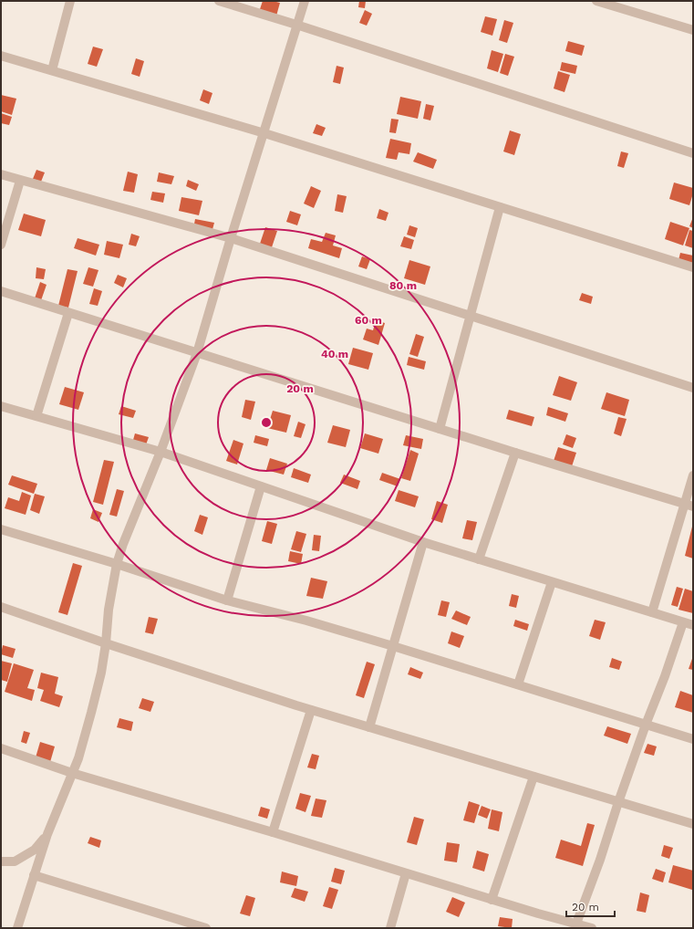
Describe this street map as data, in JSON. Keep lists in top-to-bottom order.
{
  "scale_bar": "20 m",
  "rings": [
    "80 m",
    "60 m",
    "40 m",
    "20 m"
  ]
}
